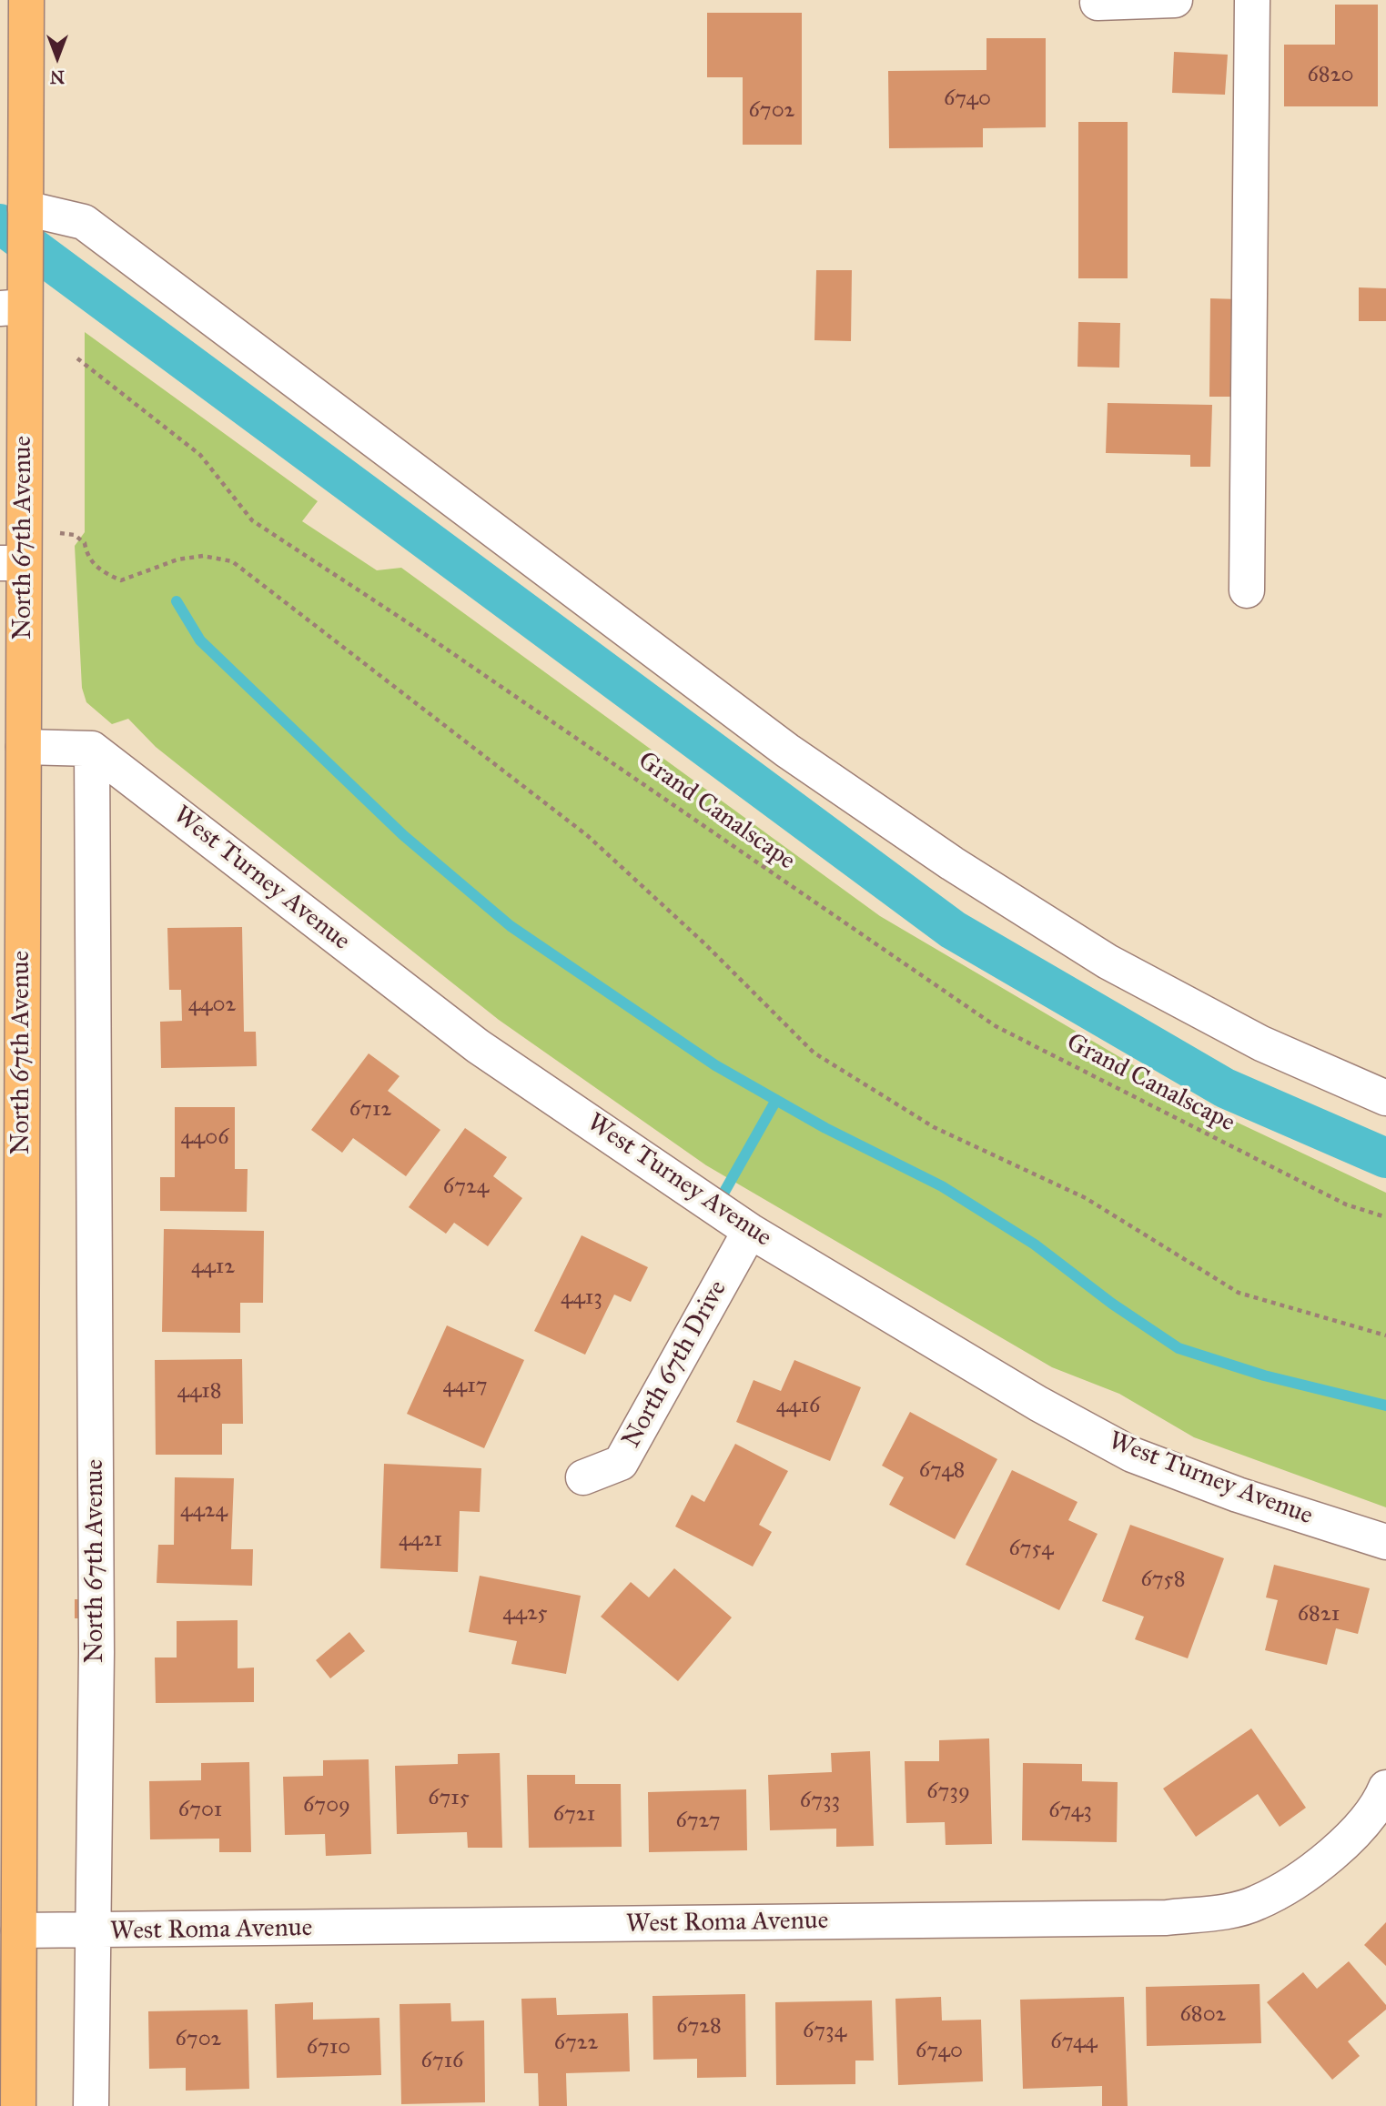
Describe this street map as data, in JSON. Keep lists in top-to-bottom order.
{
  "streets": {
    "main road": ["North 67th Avenue"],
    "street": ["West Turney Avenue", "North 67th Drive", "West Roma Avenue"],
    "path": ["Grand Canalscape"]
  },
  "crossings": [
    ["North 67th Avenue", "West Turney Avenue"],
    ["North 67th Avenue", "West Roma Avenue"],
    ["West Turney Avenue", "North 67th Drive"]
  ],
  "house_numbers": [
    "6820",
    "6740",
    "6702",
    "4402",
    "6712",
    "4406",
    "6724",
    "4412",
    "4413",
    "4417",
    "4418",
    "4416",
    "6748",
    "4424",
    "4421",
    "6754",
    "6758",
    "4425",
    "6821",
    "6739",
    "6715",
    "6733",
    "6709",
    "6701",
    "6743",
    "6721",
    "6727",
    "6802",
    "6728",
    "6734",
    "6702",
    "6744",
    "6722",
    "6710",
    "6740",
    "6716"
  ],
  "north": "bottom"
}
